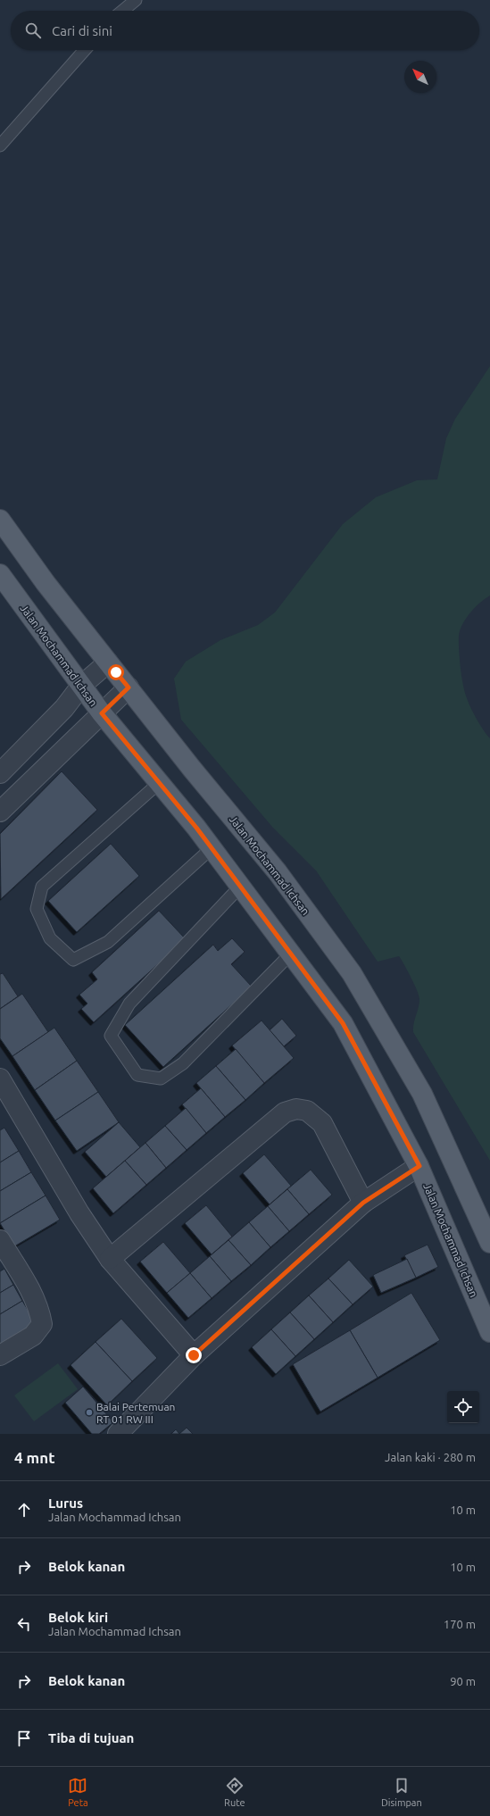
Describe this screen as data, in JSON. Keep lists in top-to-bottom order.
{
  "streets": {
    "main road": ["Jalan Mochammad Ichsan"]
  },
  "places": ["Balai Pertemuan RT 01 RW III"],
  "north": "top left",
  "page": {
    "search": "Cari di sini",
    "heading": ["4 mnt", "Jalan kaki · 280 m"],
    "list": [
      ["Lurus", "Jalan Mochammad Ichsan", "10 m"],
      ["Belok kanan", "10 m"],
      ["Belok kiri", "Jalan Mochammad Ichsan", "170 m"],
      ["Belok kanan", "90 m"],
      "Tiba di tujuan"
    ],
    "nav": ["Peta", "Rute", "Disimpan"]
  }
}
